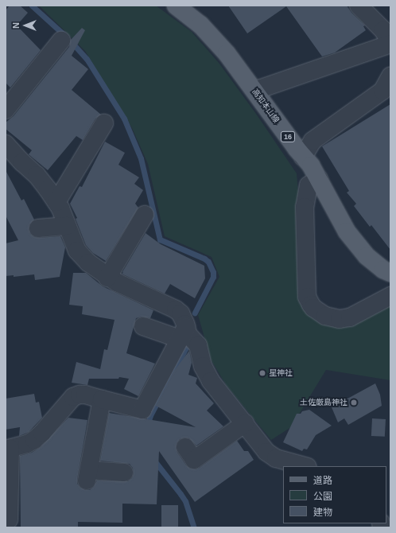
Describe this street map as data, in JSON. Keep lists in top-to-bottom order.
{
  "streets": {
    "main road": ["高知本山線", "16"]
  },
  "places": ["星神社", "土佐厳島神社"],
  "legend": ["道路", "公園", "建物"],
  "north": "left"
}
